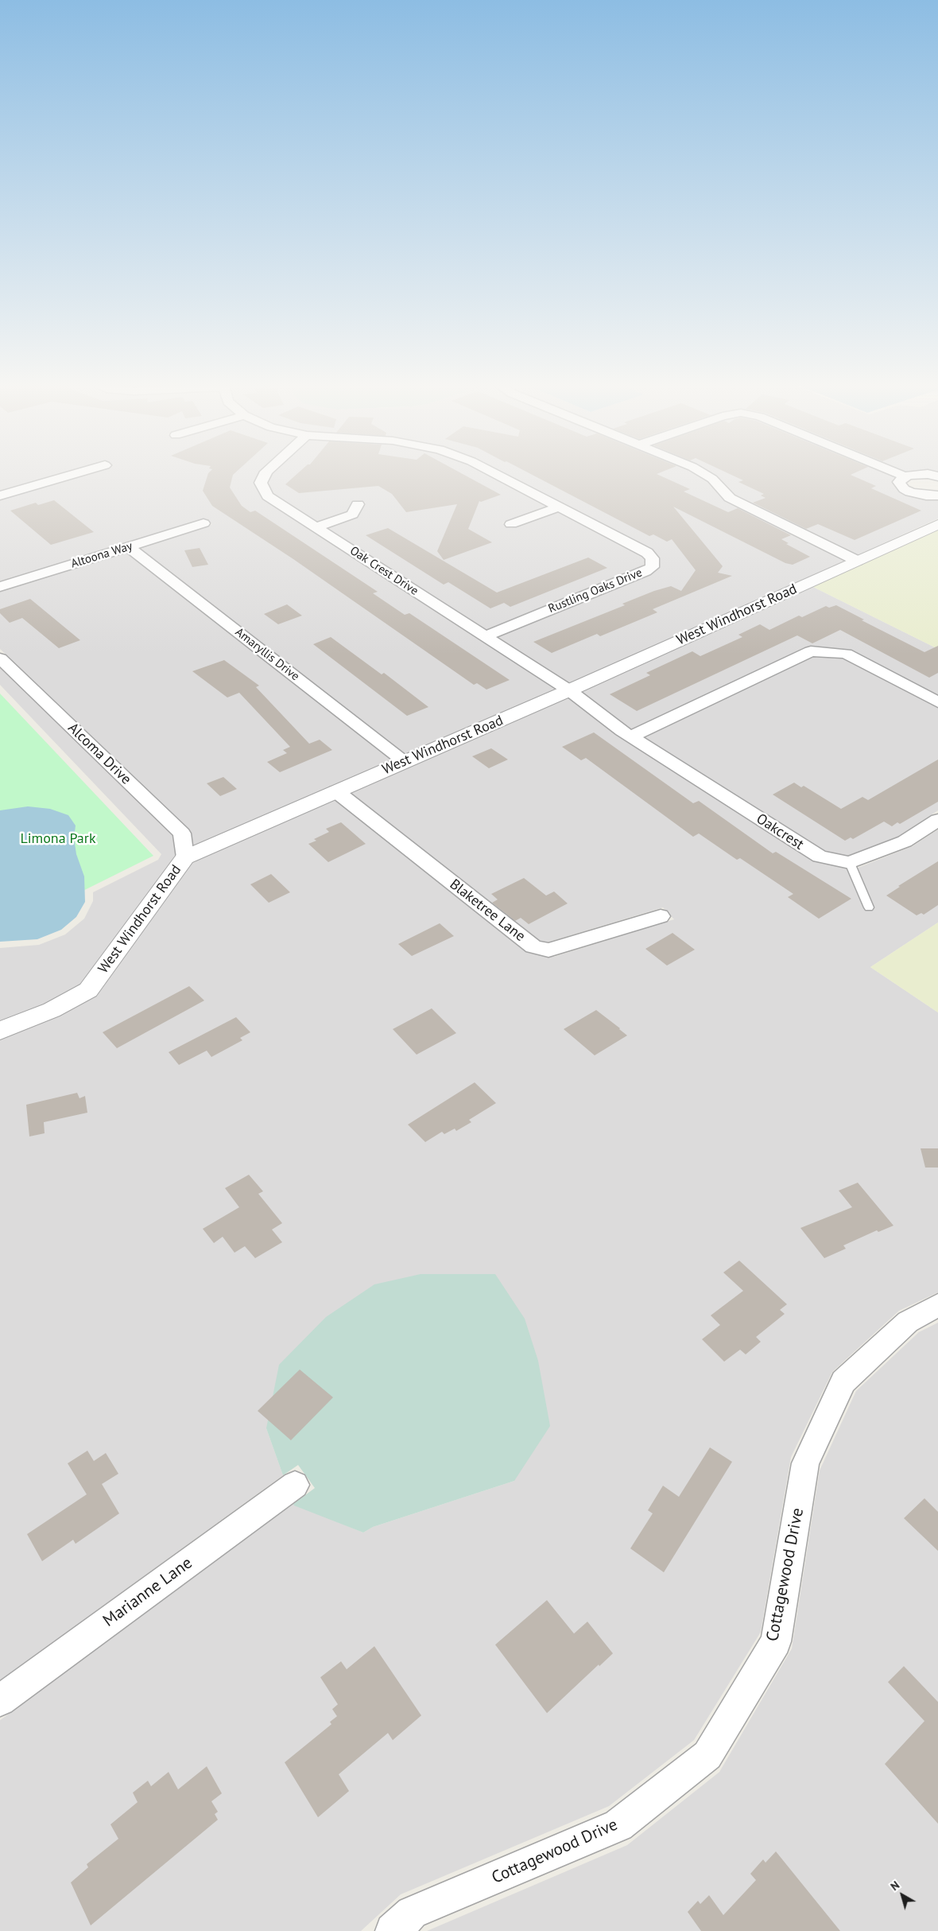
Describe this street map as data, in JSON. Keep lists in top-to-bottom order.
{
  "streets": {
    "street": [
      "Altoona Way",
      "Oak Crest Drive",
      "Rustling Oaks Drive",
      "West Windhorst Road",
      "Amaryllis Drive",
      "Alcoma Drive",
      "Oakcrest",
      "Blaketree Lane",
      "Cottagewood Drive",
      "Marianne Lane"
    ]
  },
  "crossings": [
    ["Altoona Way", "Amaryllis Drive"],
    ["Oak Crest Drive", "Rustling Oaks Drive"],
    ["Oak Crest Drive", "West Windhorst Road"],
    ["Oak Crest Drive", "Oakcrest"],
    ["West Windhorst Road", "Amaryllis Drive"],
    ["West Windhorst Road", "Alcoma Drive"],
    ["West Windhorst Road", "Oakcrest"],
    ["West Windhorst Road", "Blaketree Lane"]
  ],
  "parks": ["Limona Park"],
  "north": "top left"
}
